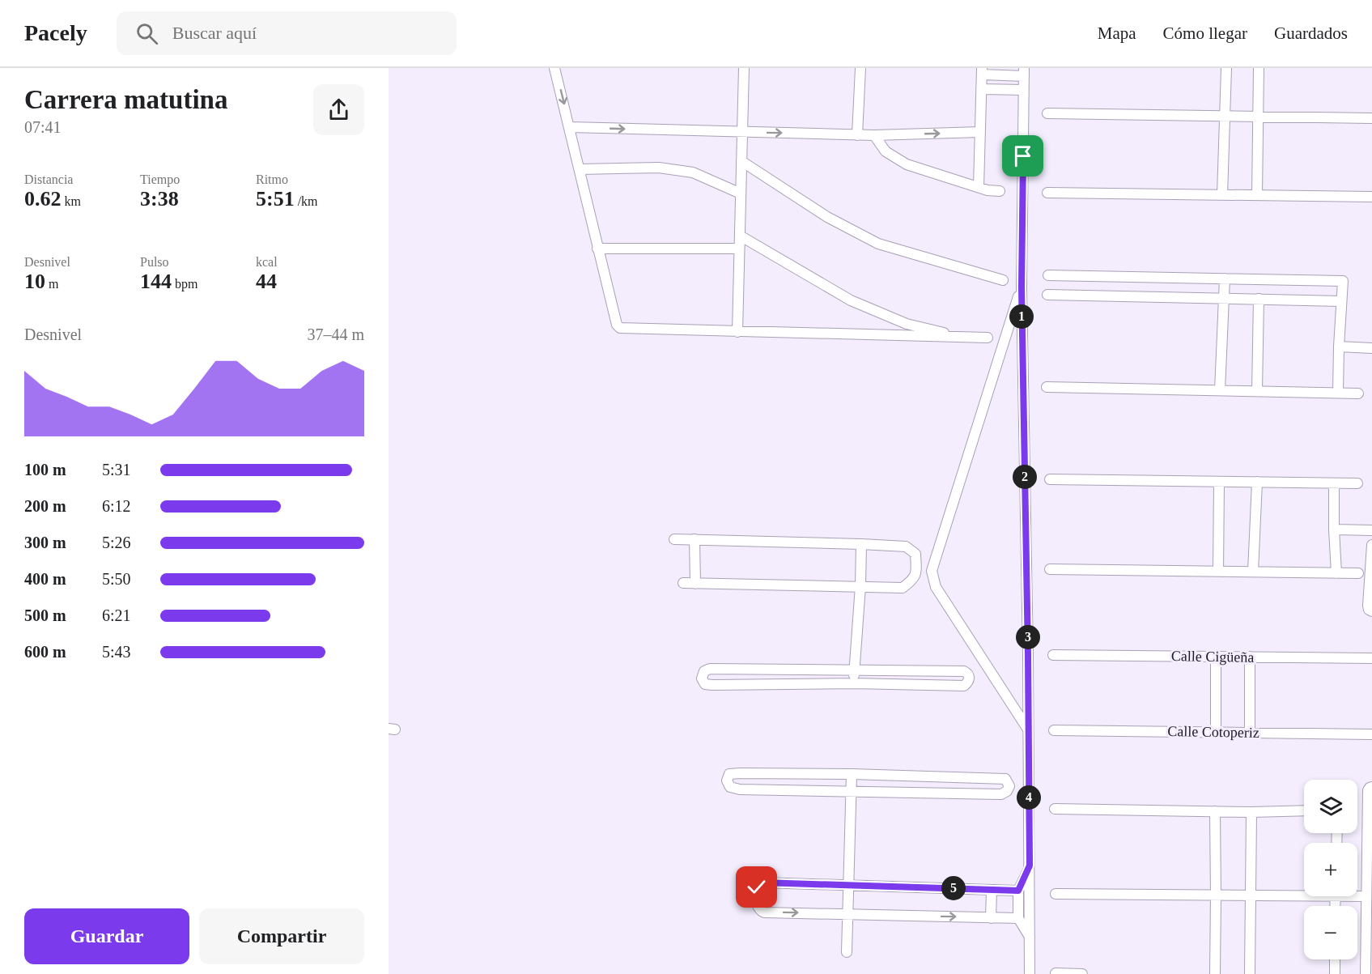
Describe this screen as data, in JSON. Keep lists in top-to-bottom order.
{
  "streets": {
    "street": ["Calle Cigüeña", "Calle Cotoperiz"]
  },
  "page": {
    "header": "Pacely",
    "search": "Buscar aquí",
    "nav": ["Mapa", "Cómo llegar", "Guardados"],
    "heading": ["Carrera matutina", "07:41"],
    "stats": [
      ["Distancia", "0.62 km"],
      ["Tiempo", "3:38"],
      ["Ritmo", "5:51 /km"],
      ["Desnivel", "10 m"],
      ["Pulso", "144 bpm"],
      ["kcal", "44"]
    ],
    "pins": [
      "1",
      "2",
      "3",
      "4",
      "5"
    ],
    "chart": ["Desnivel", "37–44 m"],
    "list": [
      {
        "name": "100 m",
        "note": "5:31"
      },
      {
        "name": "200 m",
        "note": "6:12"
      },
      {
        "name": "300 m",
        "note": "5:26"
      },
      {
        "name": "400 m",
        "note": "5:50"
      },
      {
        "name": "500 m",
        "note": "6:21"
      },
      {
        "name": "600 m",
        "note": "5:43"
      }
    ],
    "map_buttons": ["+", "−"],
    "buttons": ["Guardar", "Compartir"]
  }
}
